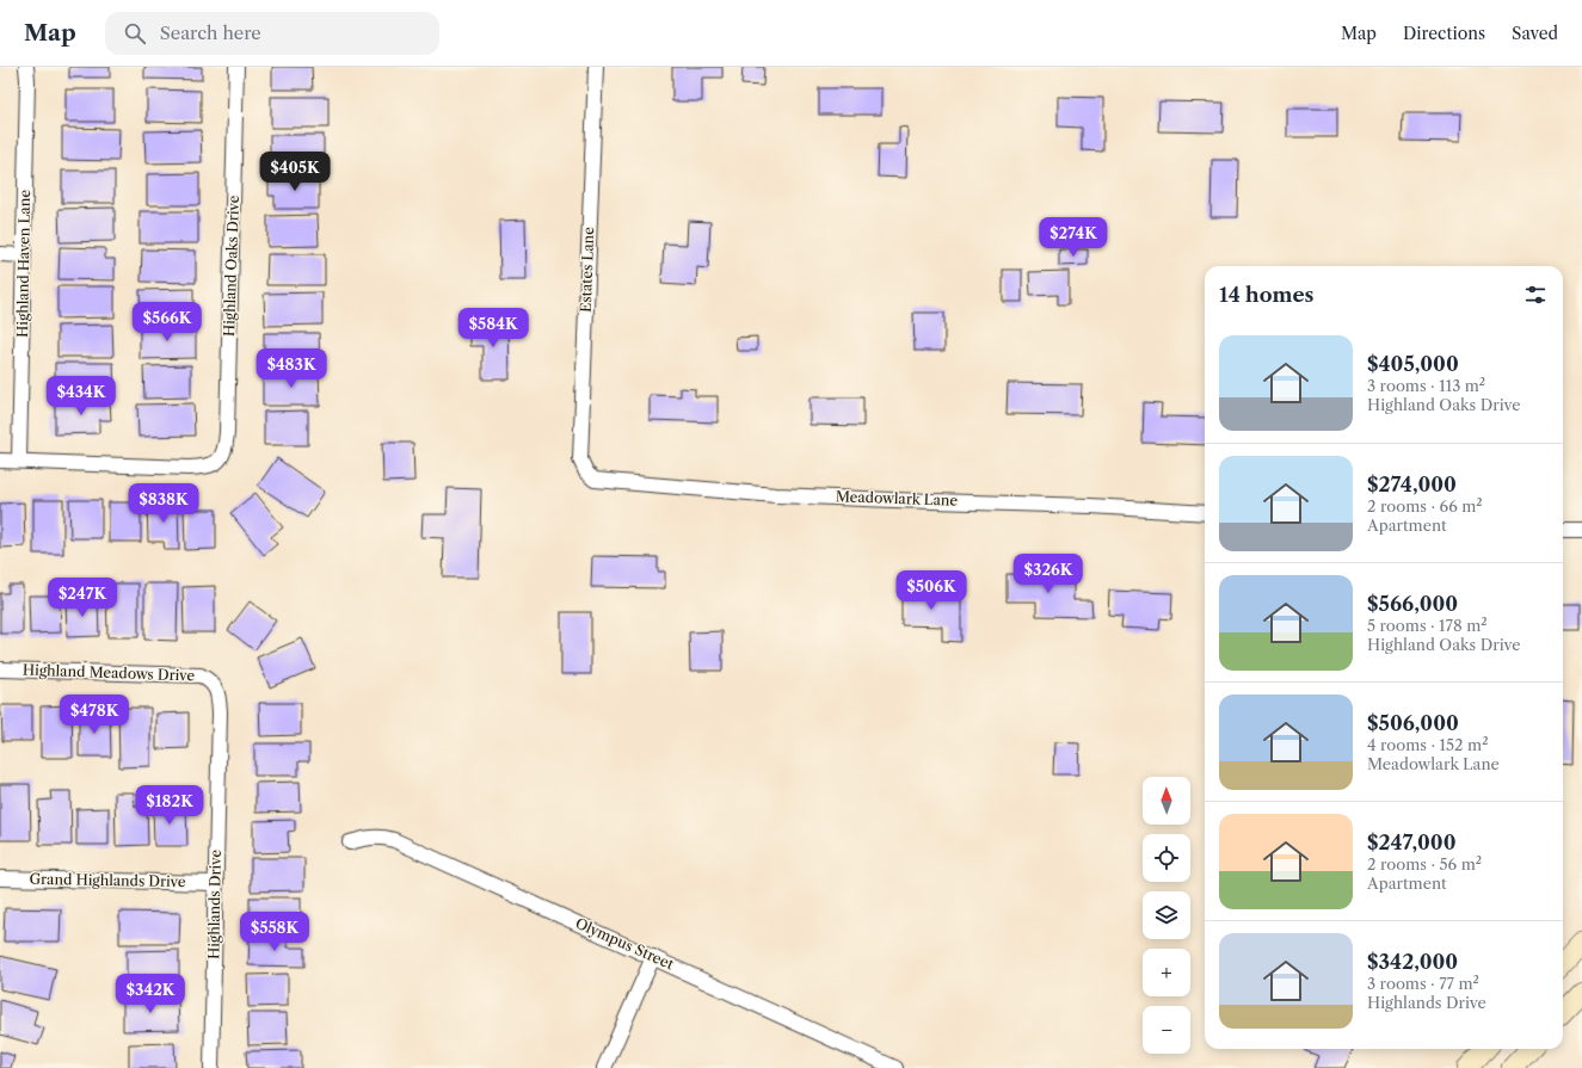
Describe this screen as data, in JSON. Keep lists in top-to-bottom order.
{
  "streets": {
    "street": [
      "Highland Haven Lane",
      "Highland Oaks Drive",
      "Estates Lane",
      "Meadowlark Lane",
      "Highland Meadows Drive",
      "Grand Highlands Drive",
      "Highlands Drive",
      "Olympus Street"
    ]
  },
  "crossings": [
    ["Highland Haven Lane", "Highland Oaks Drive"],
    ["Estates Lane", "Meadowlark Lane"],
    ["Highland Meadows Drive", "Highlands Drive"],
    ["Grand Highlands Drive", "Highlands Drive"]
  ],
  "north": "top",
  "page": {
    "header": "Map",
    "search": "Search here",
    "nav": ["Map", "Directions", "Saved"],
    "price": [
      "$405K",
      "$274K",
      "$566K",
      "$584K",
      "$483K",
      "$434K",
      "$838K",
      "$326K",
      "$506K",
      "$247K",
      "$478K",
      "$182K",
      "$558K",
      "$342K"
    ],
    "heading": "14 homes",
    "list": [
      {
        "name": "$405,000",
        "note": "3 rooms · 113 m² · Highland Oaks Drive"
      },
      {
        "name": "$274,000",
        "note": "2 rooms · 66 m² · Apartment"
      },
      {
        "name": "$566,000",
        "note": "5 rooms · 178 m² · Highland Oaks Drive"
      },
      {
        "name": "$506,000",
        "note": "4 rooms · 152 m² · Meadowlark Lane"
      },
      {
        "name": "$247,000",
        "note": "2 rooms · 56 m² · Apartment"
      },
      {
        "name": "$342,000",
        "note": "3 rooms · 77 m² · Highlands Drive"
      }
    ],
    "map_buttons": ["+", "−"]
  }
}
